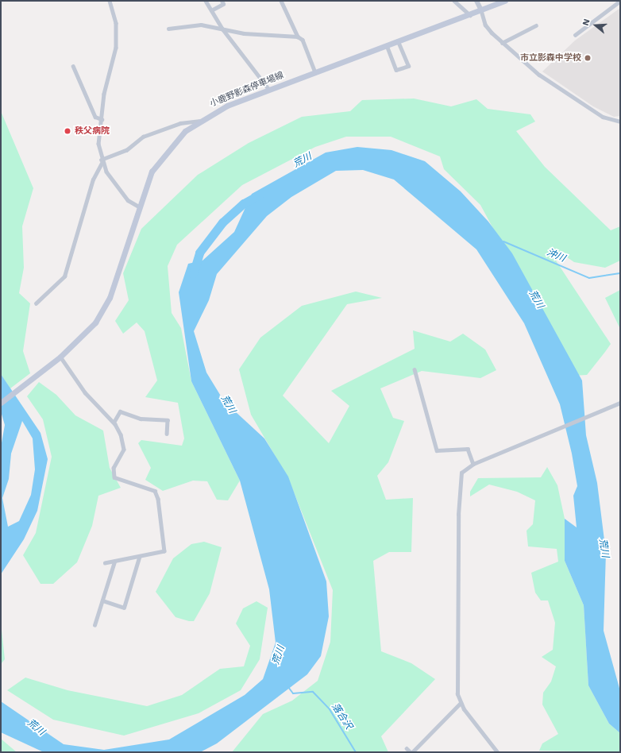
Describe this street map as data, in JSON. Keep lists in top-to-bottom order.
{
  "streets": {
    "main road": ["小鹿野影森停車場線"]
  },
  "water": ["荒川", "沖川", "落合沢"],
  "places": ["市立影森中学校", "秩父病院"],
  "north": "left"
}
